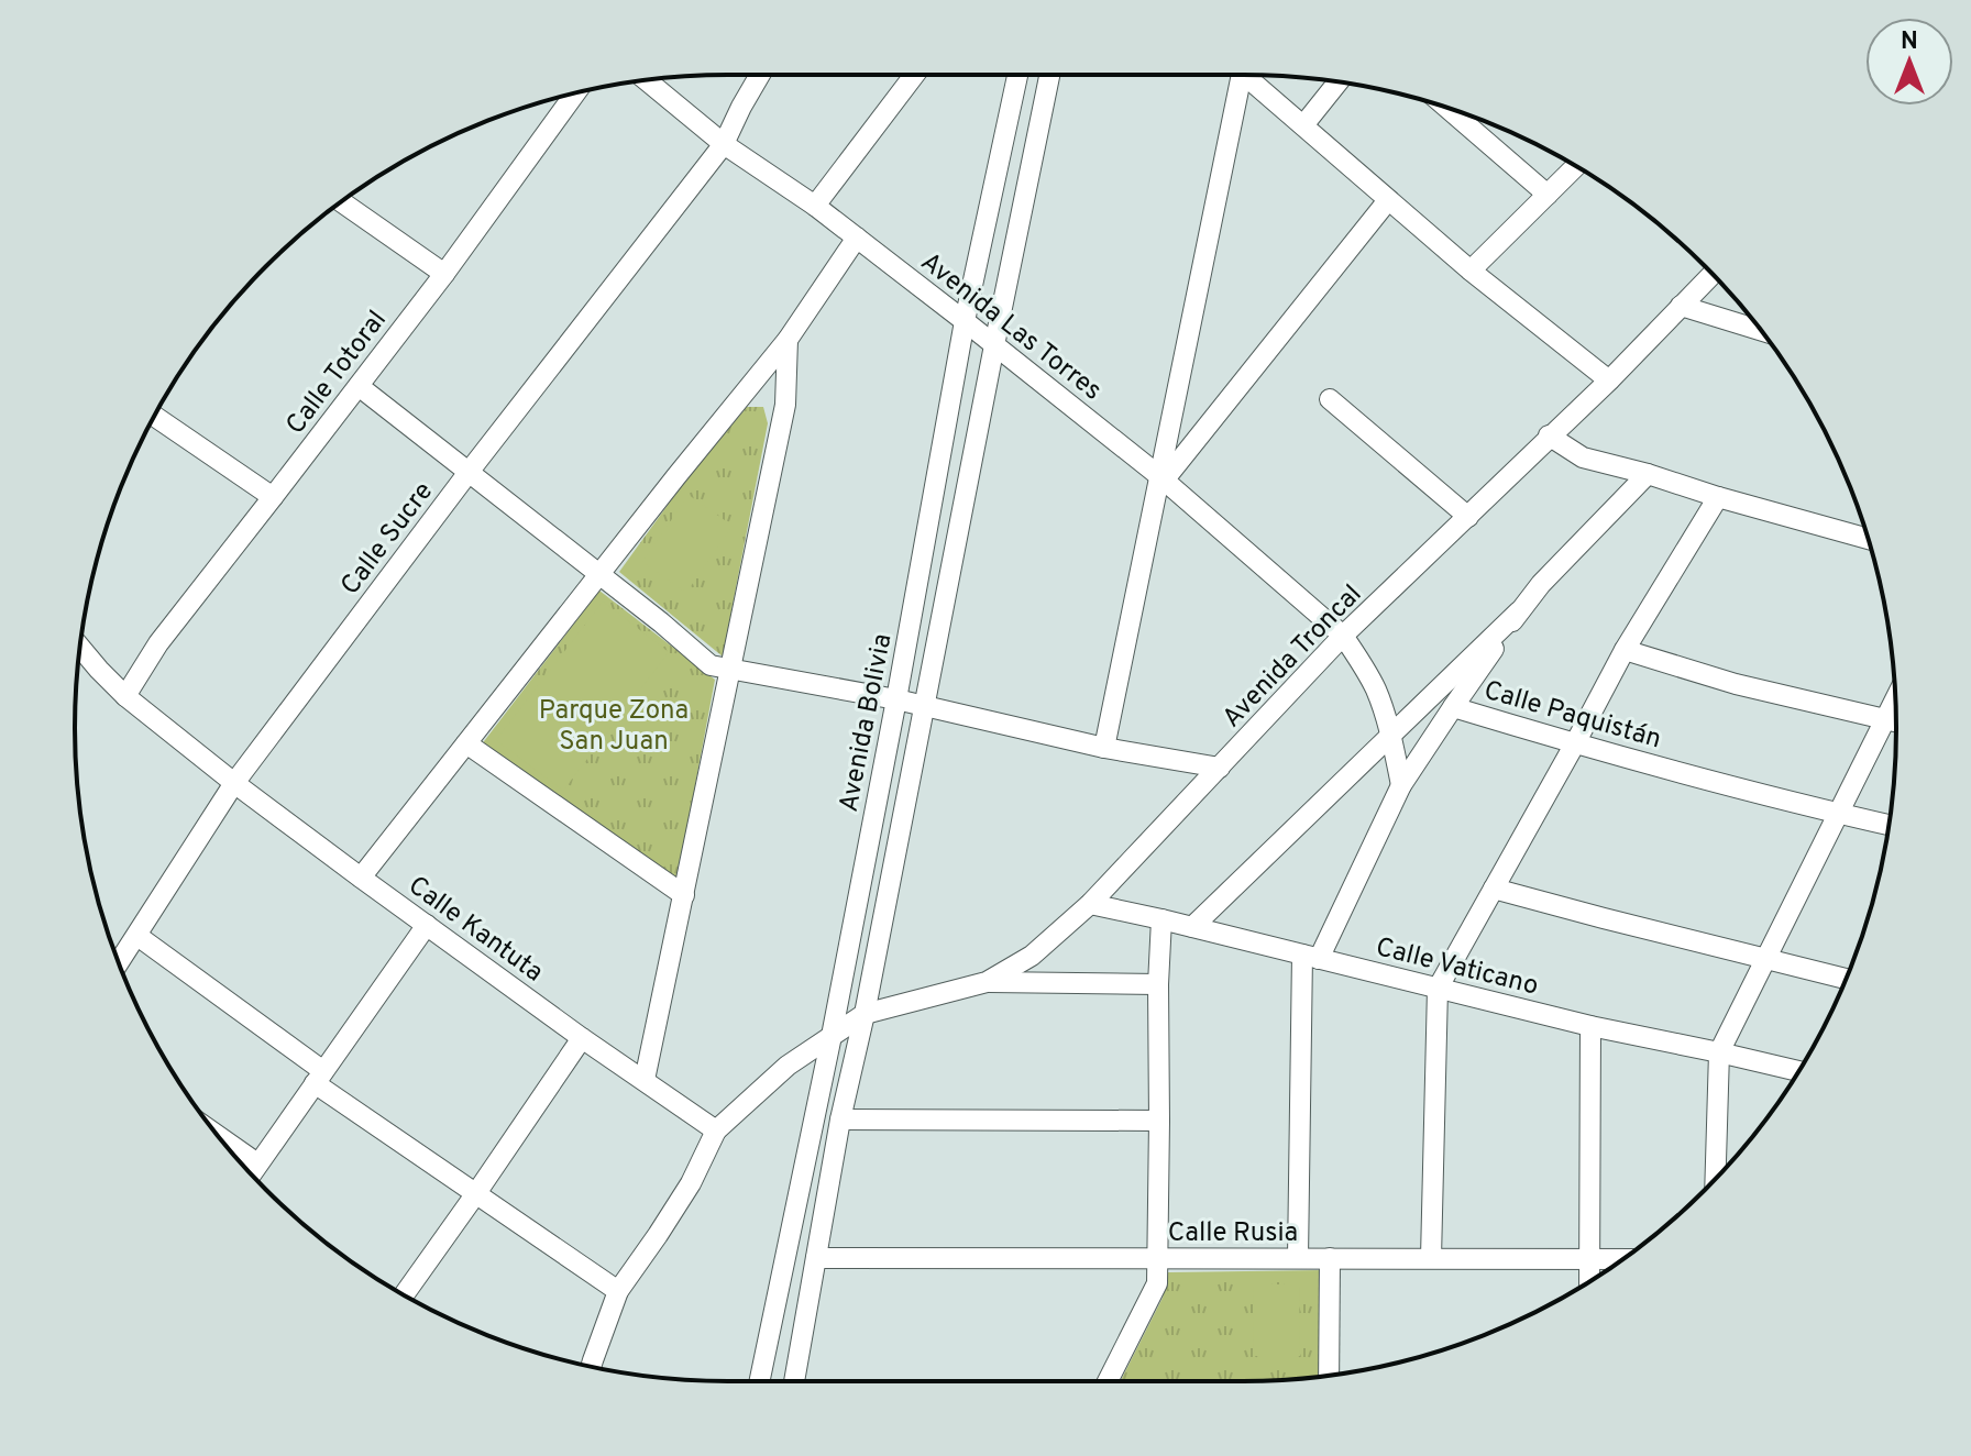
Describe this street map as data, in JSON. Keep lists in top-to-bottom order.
{
  "streets": {
    "street": [
      "Avenida Las Torres",
      "Calle Totoral",
      "Calle Sucre",
      "Avenida Troncal",
      "Calle Paquistán",
      "Avenida Bolivia",
      "Calle Kantuta",
      "Calle Vaticano",
      "Calle Rusia"
    ]
  },
  "crossings": [
    ["Avenida Las Torres", "Calle Sucre"],
    ["Avenida Las Torres", "Avenida Troncal"],
    ["Avenida Las Torres", "Calle Paquistán"],
    ["Avenida Las Torres", "Avenida Bolivia"],
    ["Calle Totoral", "Calle Kantuta"],
    ["Calle Sucre", "Calle Kantuta"],
    ["Avenida Troncal", "Avenida Bolivia"],
    ["Avenida Troncal", "Calle Vaticano"],
    ["Calle Paquistán", "Calle Vaticano"],
    ["Avenida Bolivia", "Calle Rusia"]
  ],
  "parks": ["Parque Zona San Juan"],
  "north": "top"
}
